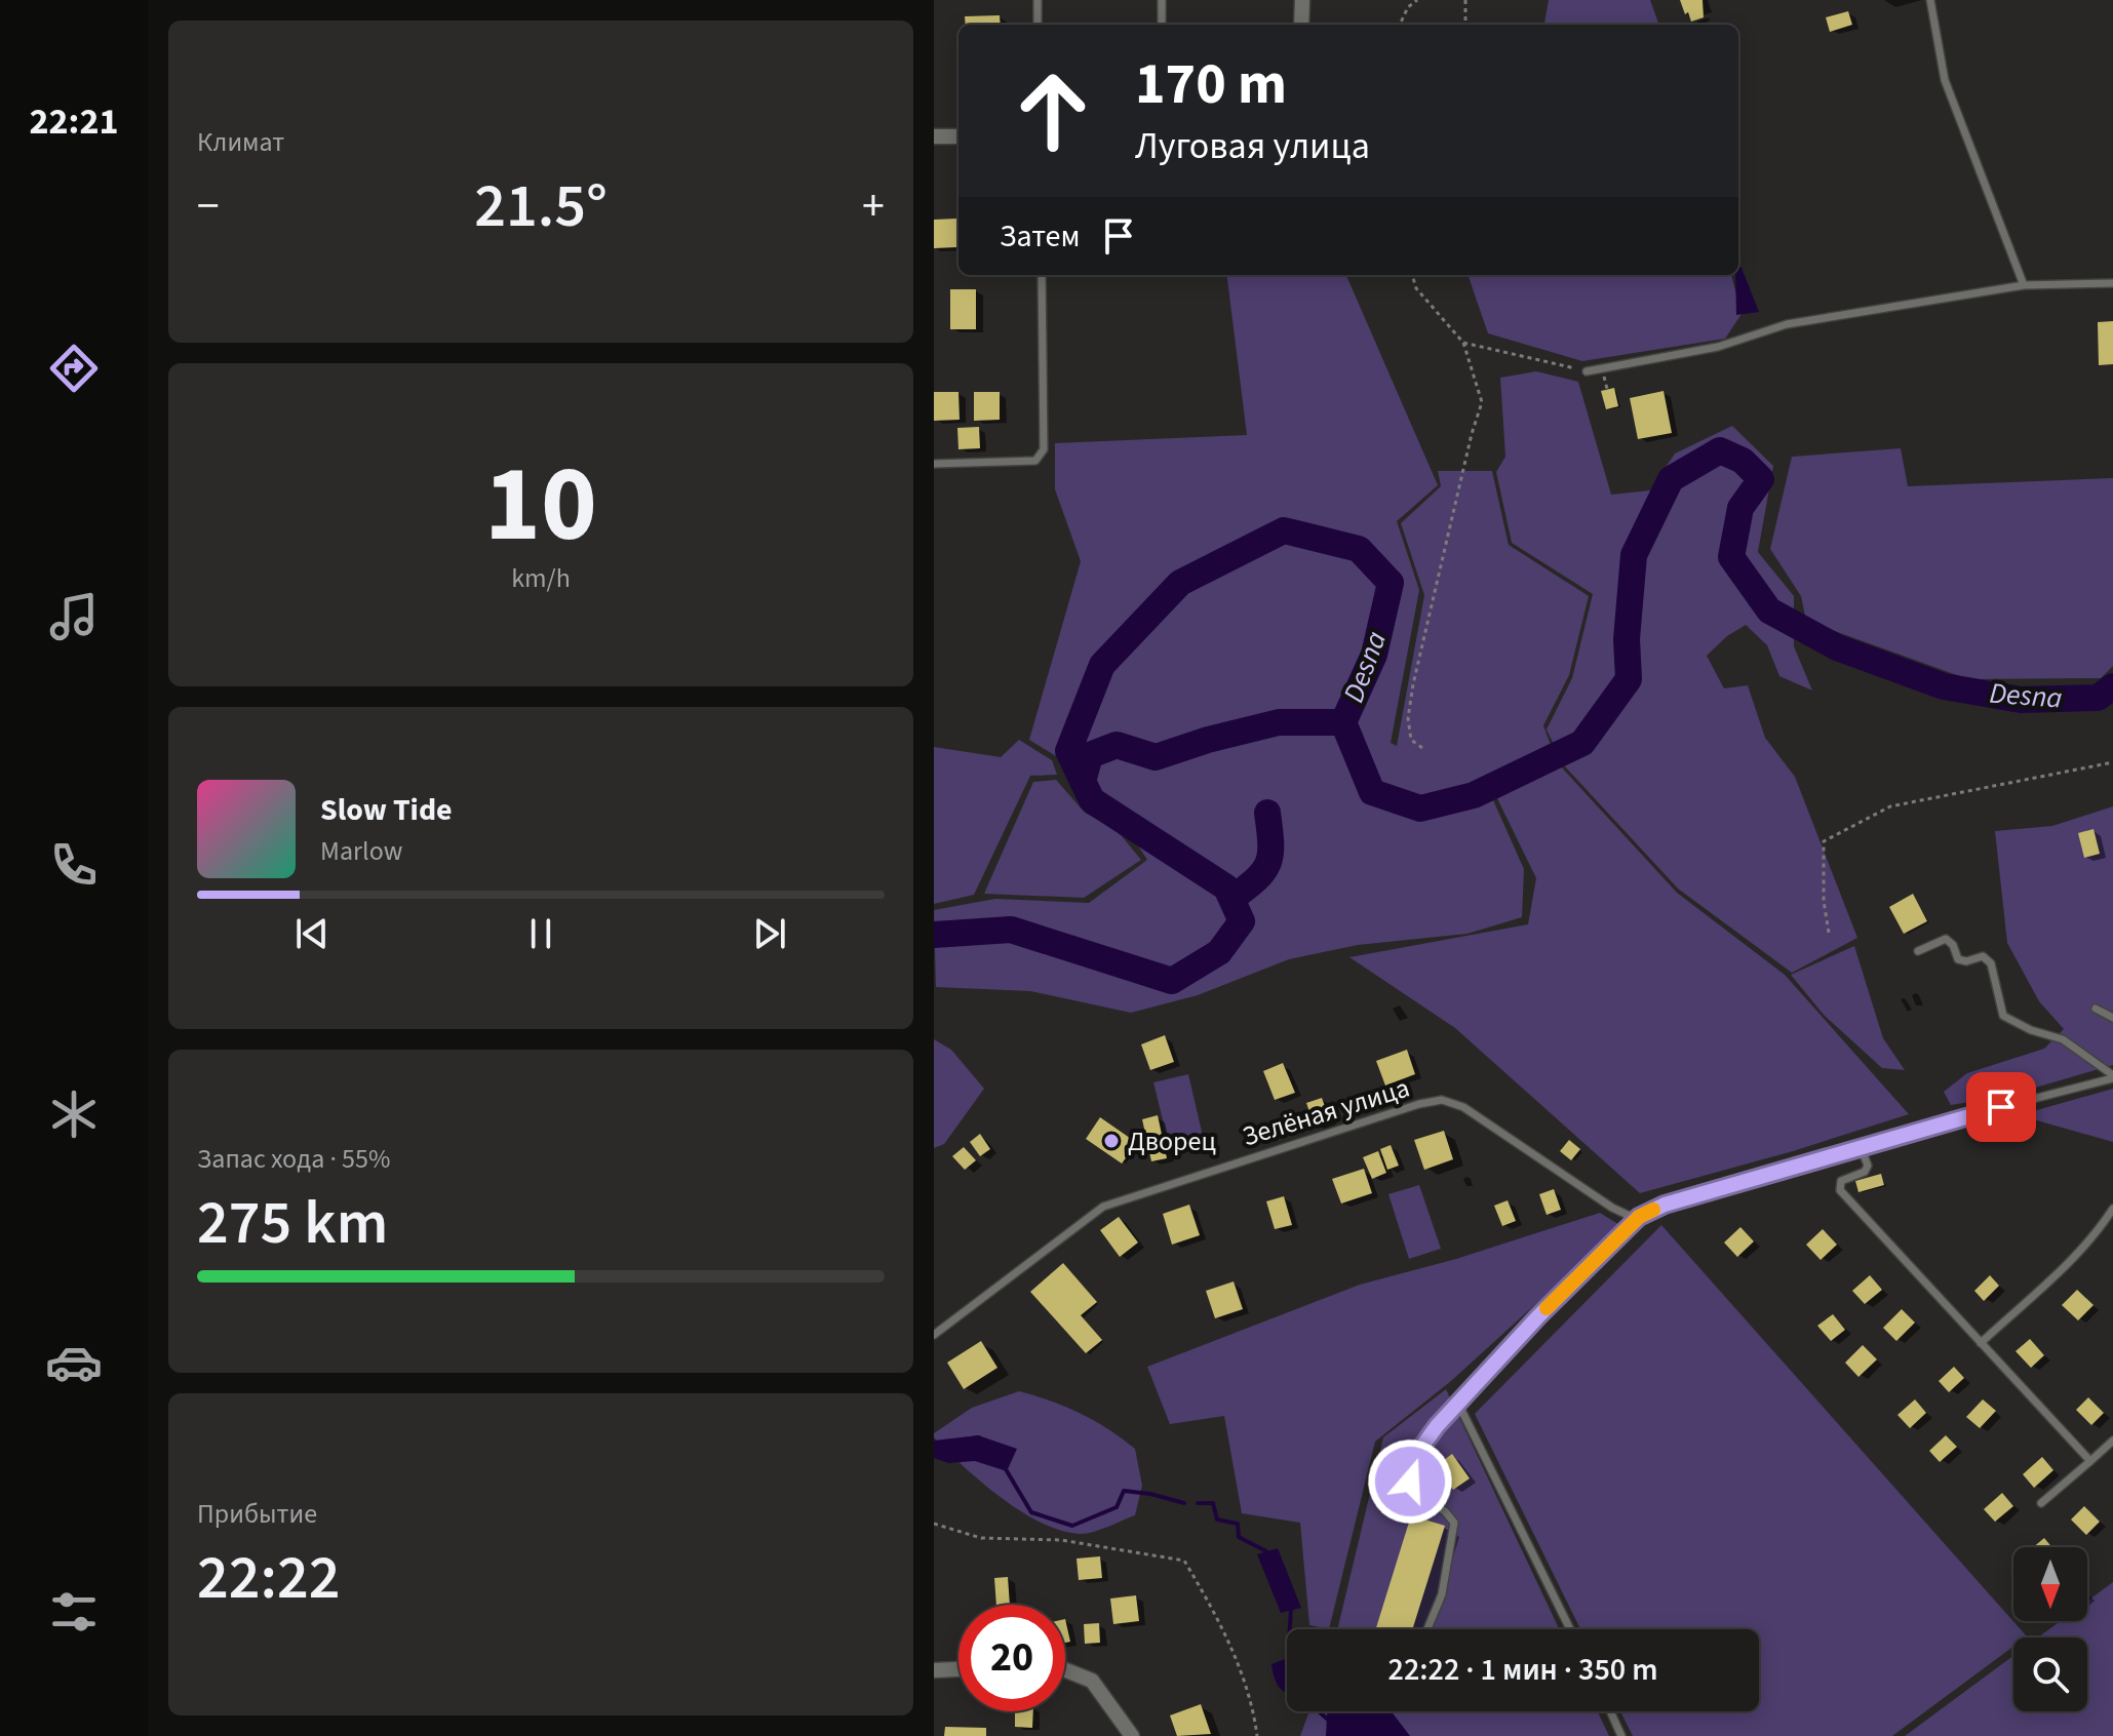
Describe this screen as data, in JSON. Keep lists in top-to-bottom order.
{
  "streets": {
    "lane": ["Зелёная улица"]
  },
  "water": ["Desna"],
  "places": ["Дворец"],
  "north": "bottom",
  "page": {
    "tabs": "22:21",
    "tile": [
      "Климат",
      ["10", "km/h"],
      ["Запас хода · 55%", "275 km"],
      ["Прибытие", "22:22"]
    ],
    "turn": ["170 m", "Луговая улица"],
    "heat": ["−", "21.5°", "+"],
    "then": "Затем",
    "song": ["Slow Tide", "Marlow"],
    "limit": "20",
    "trip": "22:22 · 1 мин · 350 m"
  }
}
